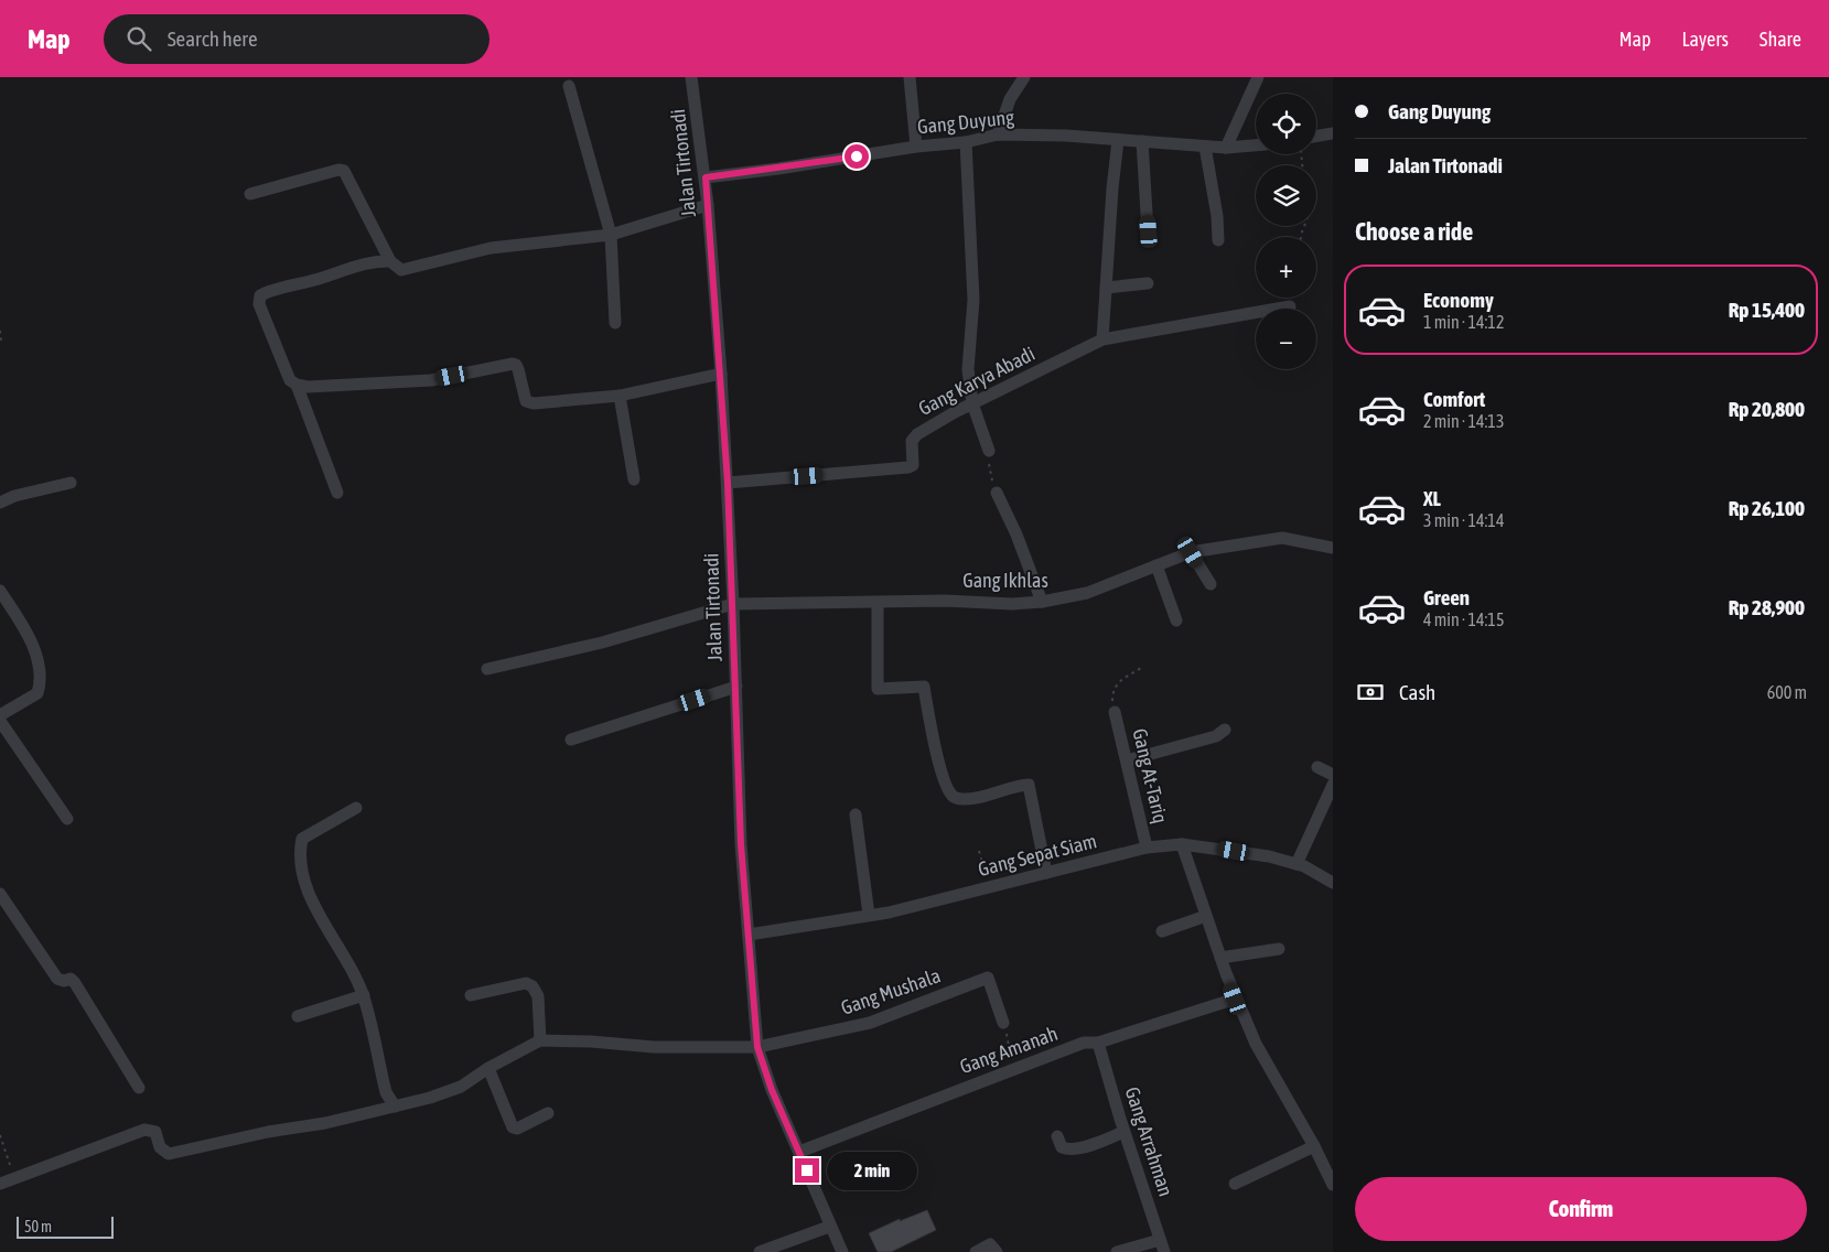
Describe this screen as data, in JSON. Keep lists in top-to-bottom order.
{
  "streets": {
    "street": [
      "Gang Duyung",
      "Jalan Tirtonadi",
      "Gang Karya Abadi",
      "Gang Ikhlas",
      "Gang At-Tariq",
      "Gang Sepat Siam",
      "Gang Mushala",
      "Gang Amanah",
      "Gang Arrahman"
    ]
  },
  "crossings": [
    ["Gang Duyung", "Jalan Tirtonadi"],
    ["Jalan Tirtonadi", "Gang Karya Abadi"],
    ["Jalan Tirtonadi", "Gang Ikhlas"],
    ["Jalan Tirtonadi", "Gang Sepat Siam"],
    ["Jalan Tirtonadi", "Gang Mushala"],
    ["Jalan Tirtonadi", "Gang Amanah"],
    ["Gang At-Tariq", "Gang Sepat Siam"],
    ["Gang Amanah", "Gang Arrahman"]
  ],
  "scale_bar": "50 m",
  "page": {
    "header": "Map",
    "search": "Search here",
    "nav": ["Map", "Layers", "Share"],
    "banner": ["Gang Duyung", "Jalan Tirtonadi"],
    "map_buttons": ["+", "−"],
    "heading": "Choose a ride",
    "list": [
      {
        "name": "Economy",
        "note": "1 min · 14:12",
        "value": "Rp 15,400"
      },
      {
        "name": "Comfort",
        "note": "2 min · 14:13",
        "value": "Rp 20,800"
      },
      {
        "name": "XL",
        "note": "3 min · 14:14",
        "value": "Rp 26,100"
      },
      {
        "name": "Green",
        "note": "4 min · 14:15",
        "value": "Rp 28,900"
      }
    ],
    "pay": ["Cash", "600 m"],
    "bubble": "2 min",
    "buttons": "Confirm",
    "scale": "50 m"
  }
}
